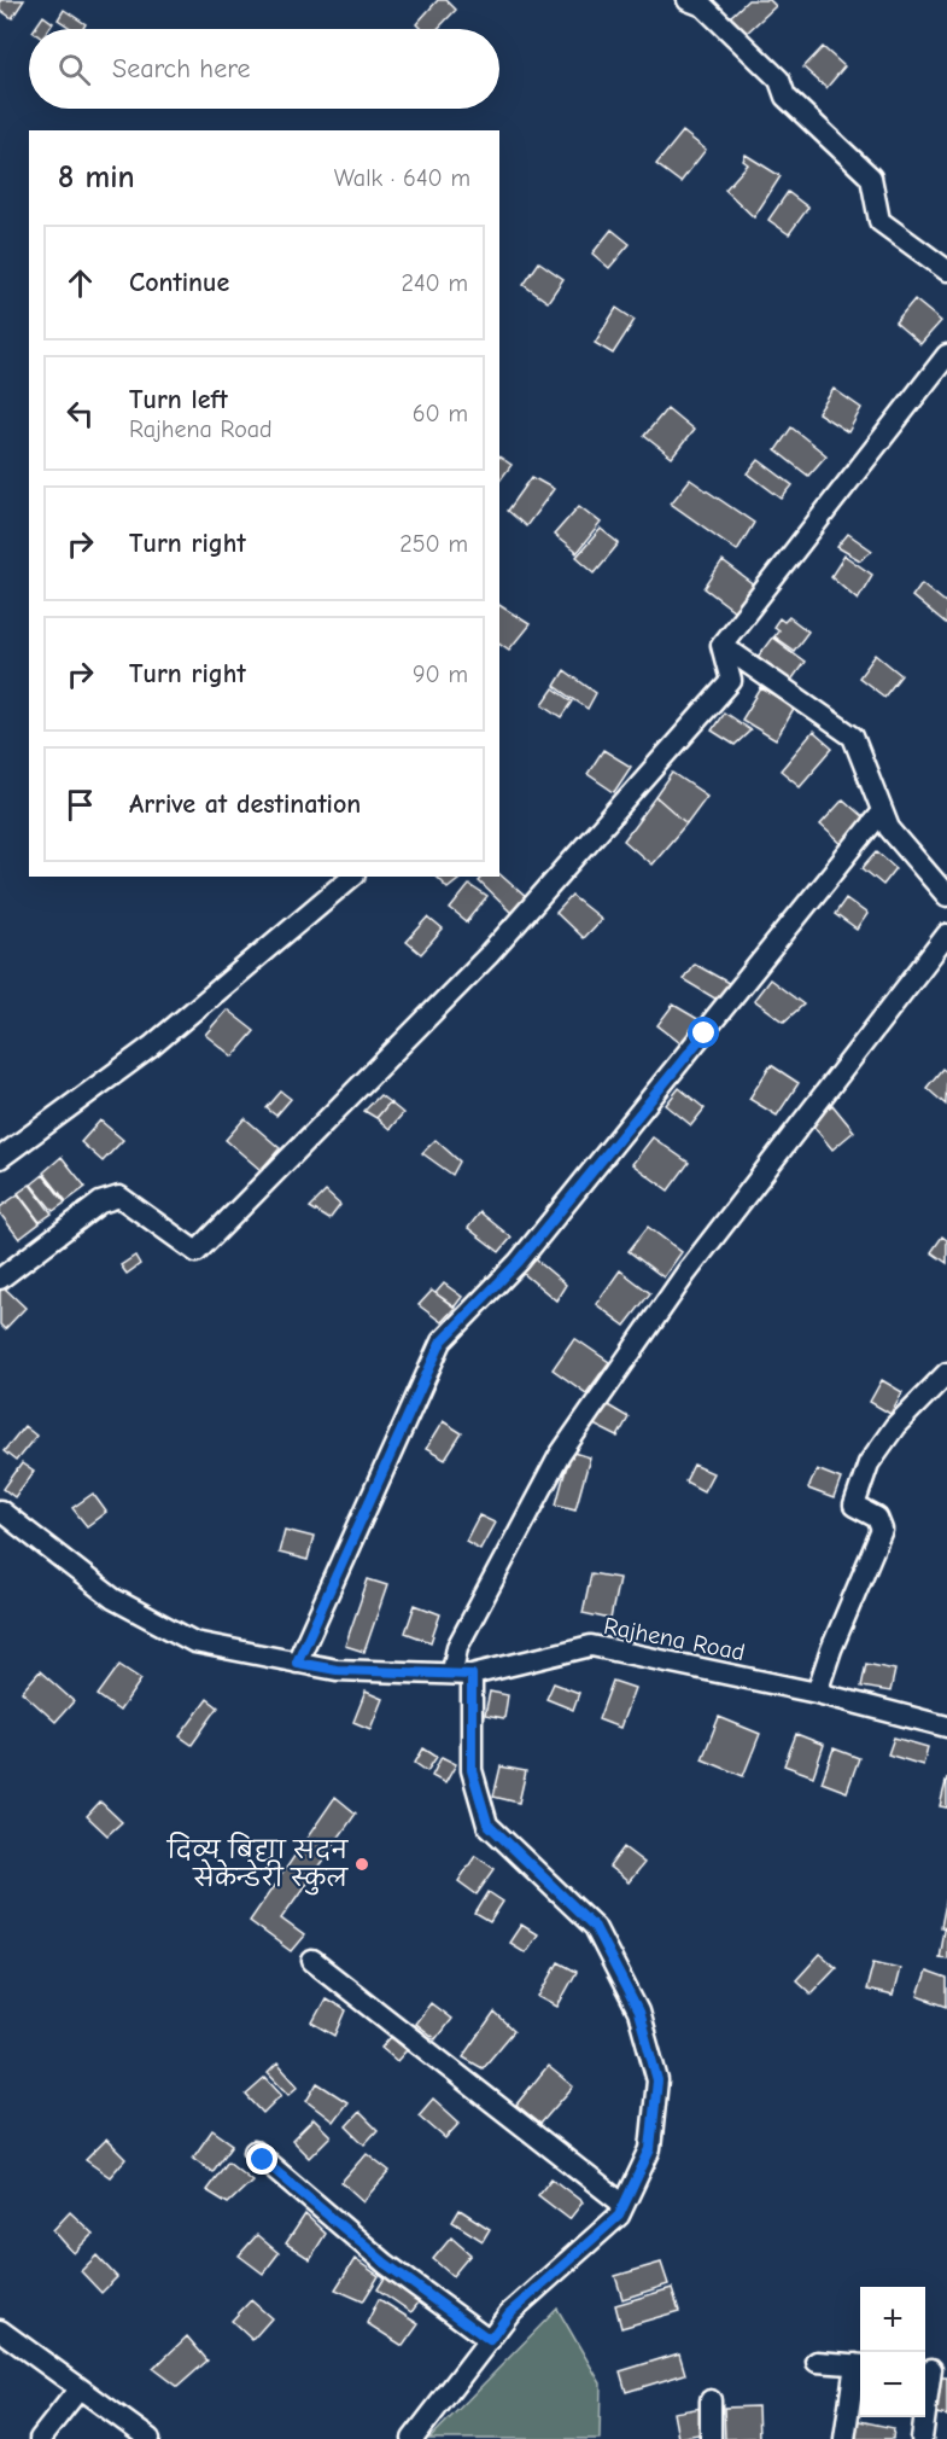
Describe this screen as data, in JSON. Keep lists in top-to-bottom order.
{
  "streets": {
    "street": ["Rajhena Road"]
  },
  "places": ["दिव्य बिद्या सदन सेकेन्डेरी स्कुल"],
  "page": {
    "search": "Search here",
    "heading": ["8 min", "Walk · 640 m"],
    "list": [
      ["Continue", "240 m"],
      ["Turn left", "Rajhena Road", "60 m"],
      ["Turn right", "250 m"],
      ["Turn right", "90 m"],
      "Arrive at destination"
    ],
    "map_buttons": ["+", "−"]
  }
}
